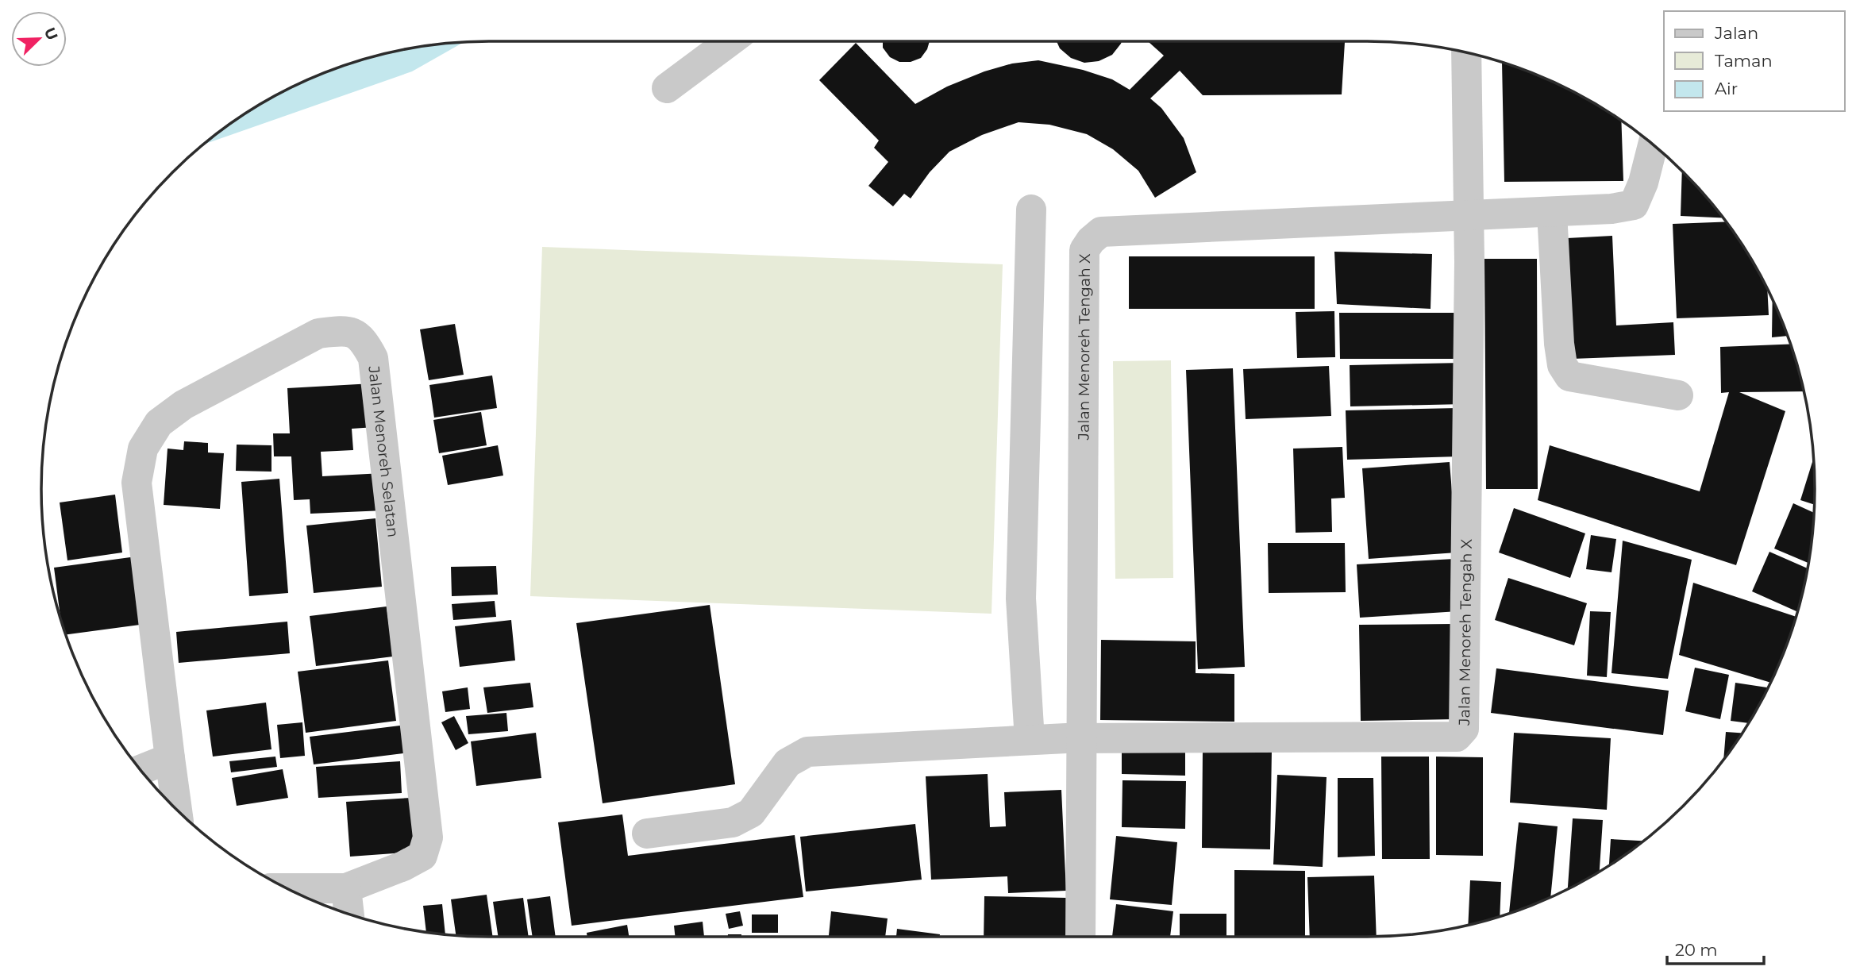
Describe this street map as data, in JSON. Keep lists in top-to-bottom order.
{
  "streets": {
    "street": ["Jalan Menoreh Tengah X", "Jalan Menoreh Selatan"]
  },
  "legend": ["Jalan", "Taman", "Air"],
  "scale_bar": "20 m",
  "north": "top right"
}
